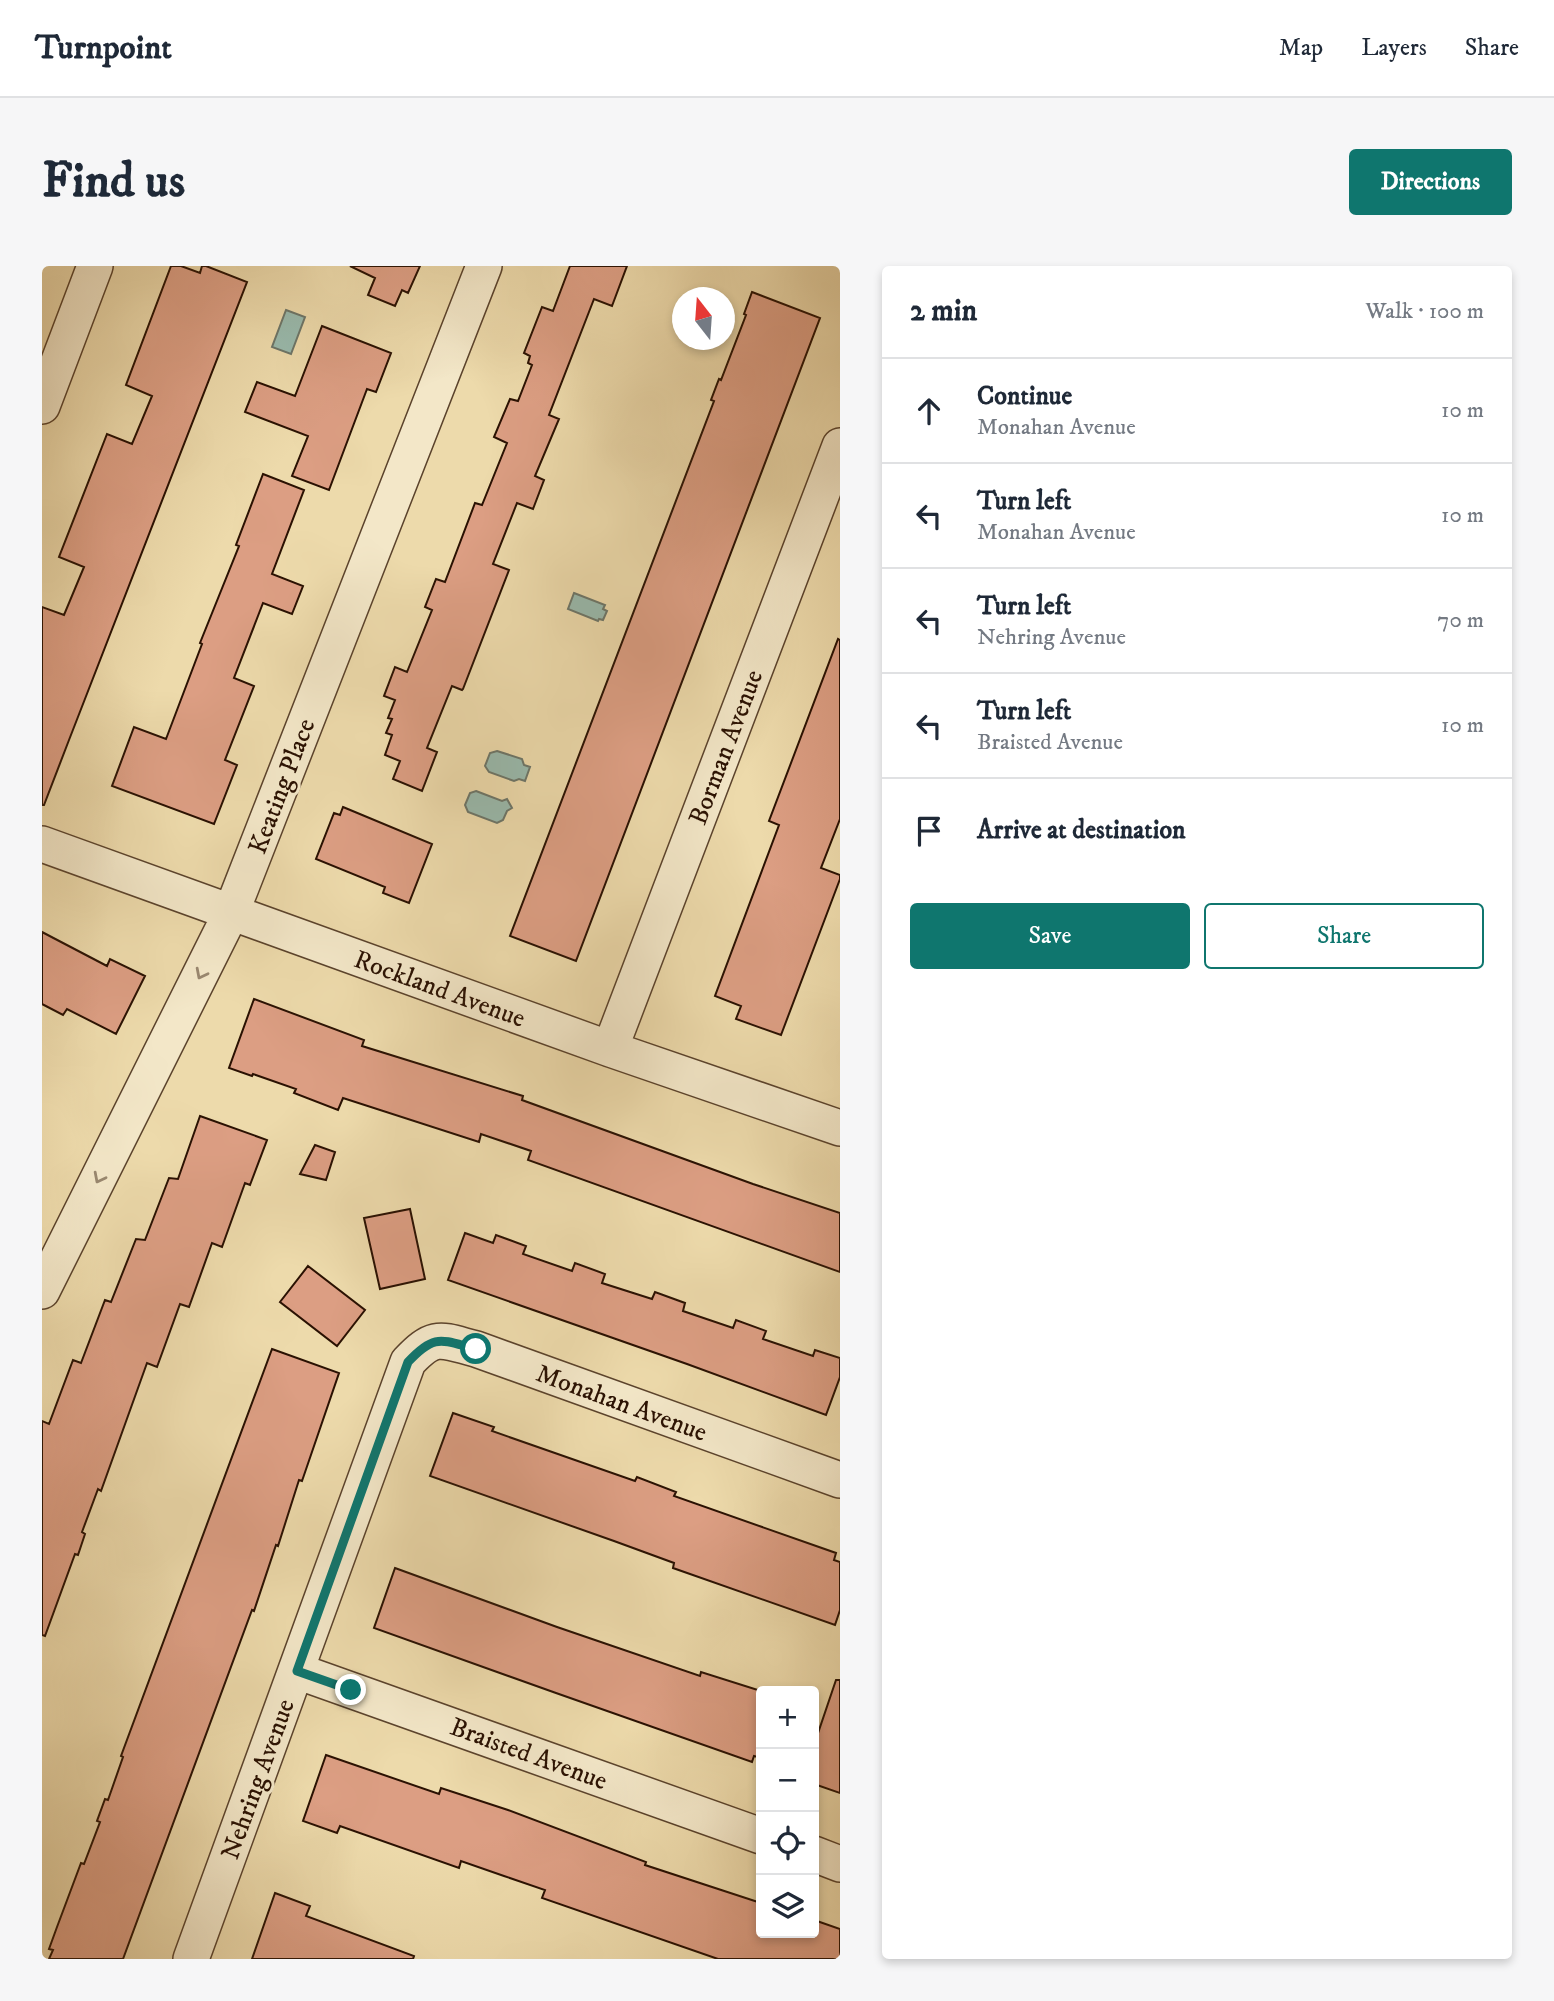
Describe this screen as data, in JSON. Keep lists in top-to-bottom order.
{
  "streets": {
    "street": [
      "Borman Avenue",
      "Keating Place",
      "Rockland Avenue",
      "Monahan Avenue",
      "Braisted Avenue",
      "Nehring Avenue"
    ]
  },
  "crossings": [
    ["Borman Avenue", "Rockland Avenue"],
    ["Keating Place", "Rockland Avenue"],
    ["Monahan Avenue", "Nehring Avenue"],
    ["Braisted Avenue", "Nehring Avenue"]
  ],
  "one_way": ["Keating Place"],
  "north": "top",
  "page": {
    "header": "Turnpoint",
    "nav": ["Map", "Layers", "Share"],
    "buttons": [
      "Directions",
      ["Save", "Share"]
    ],
    "title": "Find us",
    "heading": ["2 min", "Walk · 100 m"],
    "list": [
      ["Continue", "Monahan Avenue", "10 m"],
      ["Turn left", "Monahan Avenue", "10 m"],
      ["Turn left", "Nehring Avenue", "70 m"],
      ["Turn left", "Braisted Avenue", "10 m"],
      "Arrive at destination"
    ],
    "map_buttons": ["+", "−"]
  }
}
